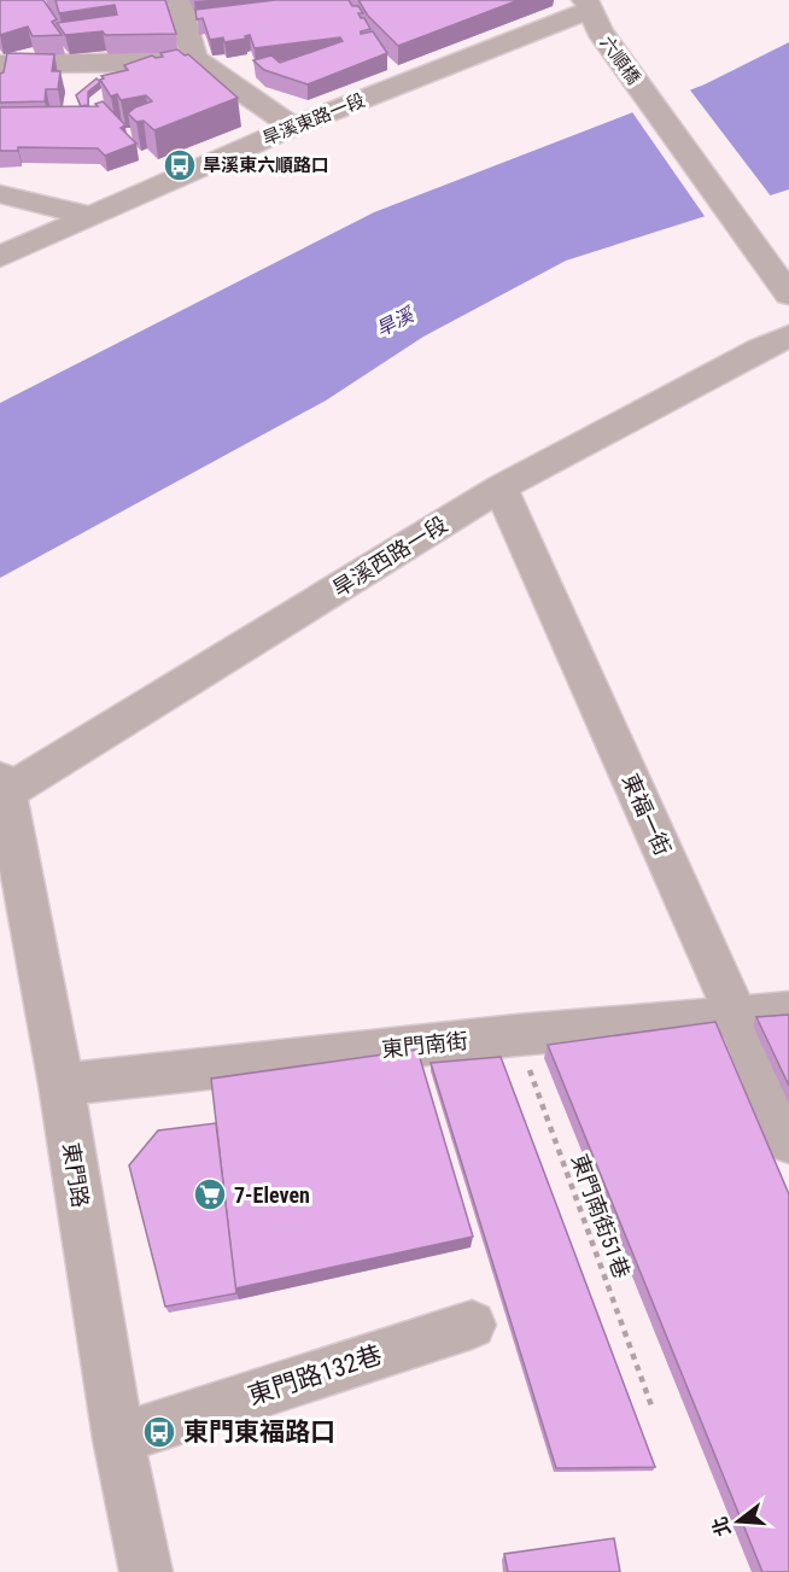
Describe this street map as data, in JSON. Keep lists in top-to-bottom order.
{
  "streets": {
    "street": [
      "六順橋",
      "旱溪東路一段",
      "旱溪西路一段",
      "東福一街",
      "東門南街",
      "東門路",
      "東門路132巷"
    ],
    "path": ["東門南街51巷"]
  },
  "crossings": [
    ["六順橋", "旱溪東路一段"],
    ["旱溪西路一段", "東福一街"],
    ["旱溪西路一段", "東門路"],
    ["東福一街", "東門南街"],
    ["東門南街", "東門路"],
    ["東門南街", "東門南街51巷"],
    ["東門路", "東門路132巷"]
  ],
  "water": ["旱溪"],
  "places": {
    "bus stop": ["旱溪東六順路口", "東門東福路口"],
    "supermarket": ["7-Eleven"]
  },
  "north": "left"
}
